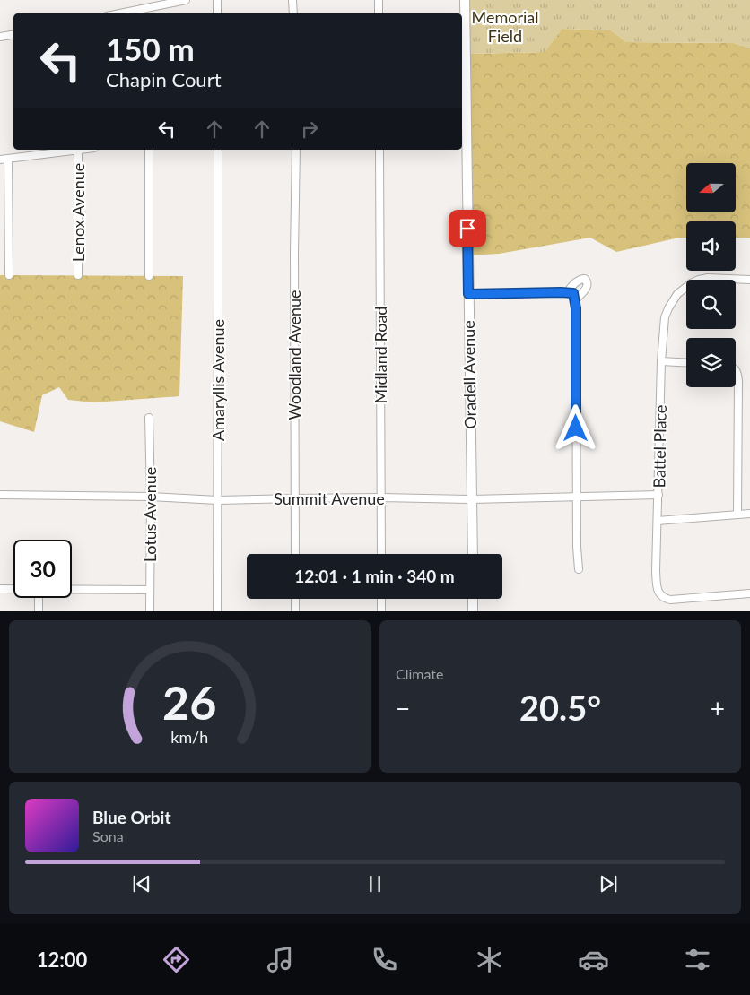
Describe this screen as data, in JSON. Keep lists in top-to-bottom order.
{
  "streets": {
    "main road": ["Oradell Avenue"],
    "street": [
      "Lenox Avenue",
      "Woodland Avenue",
      "Midland Road",
      "Amaryllis Avenue",
      "Battel Place",
      "Summit Avenue",
      "Lotus Avenue"
    ]
  },
  "crossings": [
    ["Woodland Avenue", "Summit Avenue"],
    ["Midland Road", "Summit Avenue"],
    ["Oradell Avenue", "Summit Avenue"],
    ["Amaryllis Avenue", "Summit Avenue"],
    ["Battel Place", "Summit Avenue"],
    ["Summit Avenue", "Lotus Avenue"]
  ],
  "parks": ["Memorial Field"],
  "north": "left",
  "page": {
    "turn": ["150 m", "Chapin Court"],
    "limit": "30",
    "trip": "12:01 · 1 min · 340 m",
    "tile": "Climate",
    "heat": ["−", "20.5°", "+"],
    "song": ["Blue Orbit", "Sona"],
    "tabs": "12:00",
    "gauge": ["26", "km/h"]
  }
}
